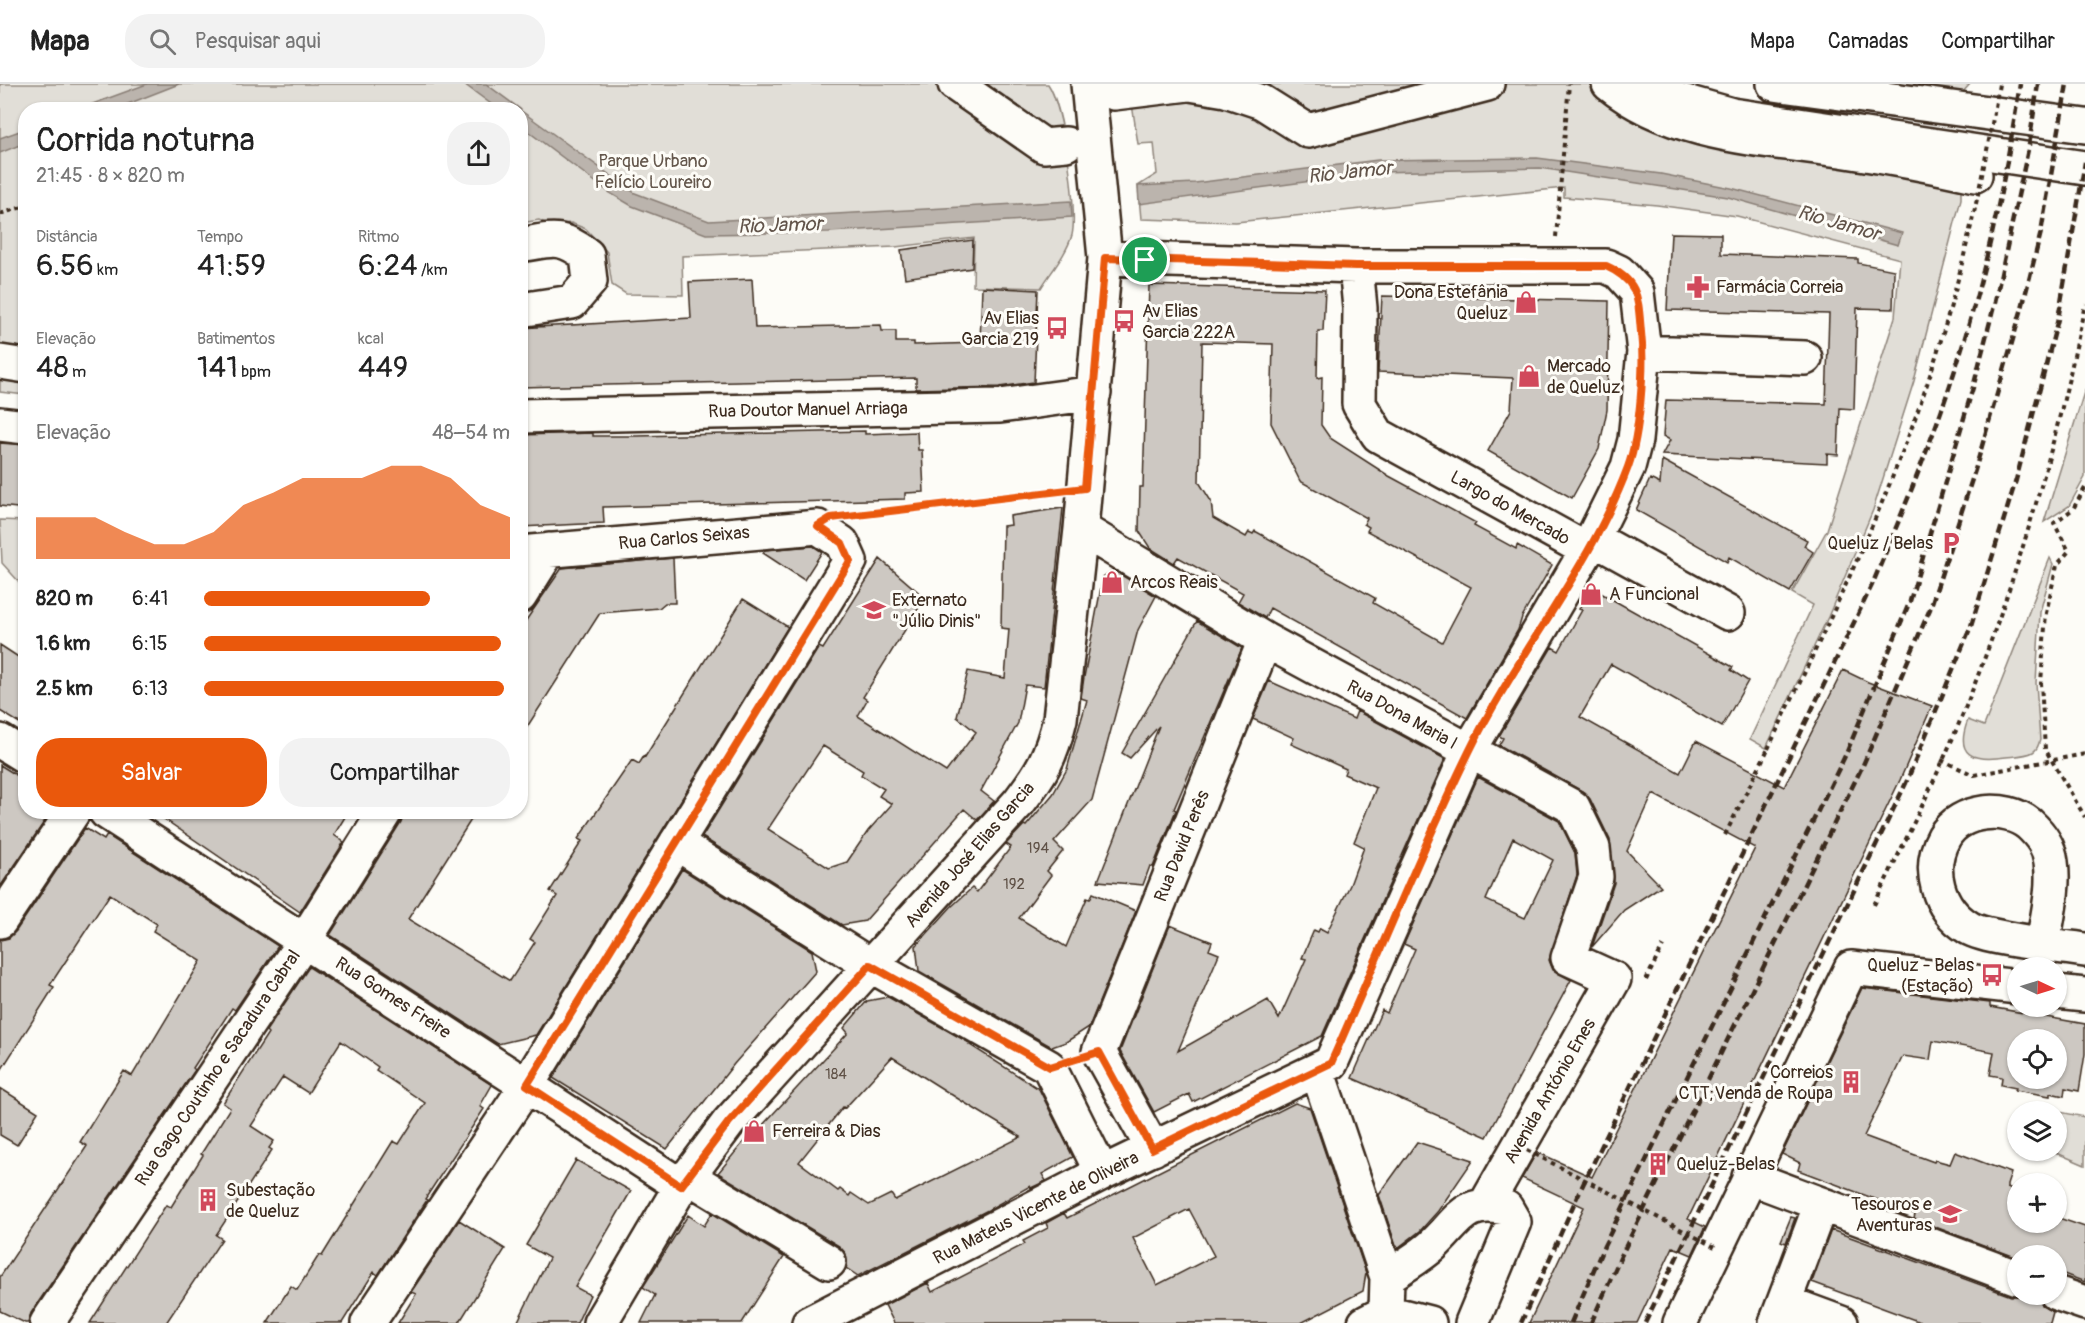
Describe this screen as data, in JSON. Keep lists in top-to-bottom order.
{
  "streets": {
    "street": [
      "Rua Doutor Manuel Arriaga",
      "Largo do Mercado",
      "Rua Carlos Seixas",
      "Rua Dona Maria I",
      "Rua David Perês",
      "Avenida José Elias Garcia",
      "Rua Gomes Freire",
      "Rua Gago Coutinho e Sacadura Cabral",
      "Avenida António Enes",
      "Rua Mateus Vicente de Oliveira"
    ]
  },
  "crossings": [
    ["Rua Doutor Manuel Arriaga", "Avenida José Elias Garcia"],
    ["Largo do Mercado", "Rua Mateus Vicente de Oliveira"],
    ["Rua Dona Maria I", "Rua David Perês"],
    ["Rua Dona Maria I", "Avenida José Elias Garcia"],
    ["Rua Dona Maria I", "Avenida António Enes"],
    ["Rua Dona Maria I", "Rua Mateus Vicente de Oliveira"],
    ["Avenida José Elias Garcia", "Rua Gomes Freire"],
    ["Rua Gomes Freire", "Rua Gago Coutinho e Sacadura Cabral"]
  ],
  "water": ["Rio Jamor"],
  "parks": ["Parque Urbano Felício Loureiro"],
  "places": {
    "pharmacy": ["Farmácia Correia"],
    "shop": [
      "Dona Estefânia Queluz",
      "Mercado de Queluz",
      "Arcos Reais",
      "A Funcional",
      "Ferreira & Dias"
    ],
    "bus stop": ["Av Elias Garcia 222A", "Av Elias Garcia 219", "Queluz - Belas (Estação)"],
    "parking": ["Queluz / Belas"],
    "school or university": ["Externato \"Júlio Dinis\"", "Tesouros e Aventuras"],
    "building": ["Correios CTT;Venda de Roupa", "Queluz-Belas", "Subestação de Queluz"]
  },
  "house_numbers": ["194", "192", "184"],
  "north": "right",
  "page": {
    "header": "Mapa",
    "search": "Pesquisar aqui",
    "nav": ["Mapa", "Camadas", "Compartilhar"],
    "heading": ["Corrida noturna", "21:45 · 8 × 820 m"],
    "stats": [
      ["Distância", "6.56 km"],
      ["Tempo", "41:59"],
      ["Ritmo", "6:24 /km"],
      ["Elevação", "48 m"],
      ["Batimentos", "141 bpm"],
      ["kcal", "449"]
    ],
    "chart": ["Elevação", "48–54 m"],
    "list": [
      {
        "name": "820 m",
        "note": "6:41"
      },
      {
        "name": "1.6 km",
        "note": "6:15"
      },
      {
        "name": "2.5 km",
        "note": "6:13"
      }
    ],
    "buttons": ["Salvar", "Compartilhar"],
    "map_buttons": ["+", "−"]
  }
}
